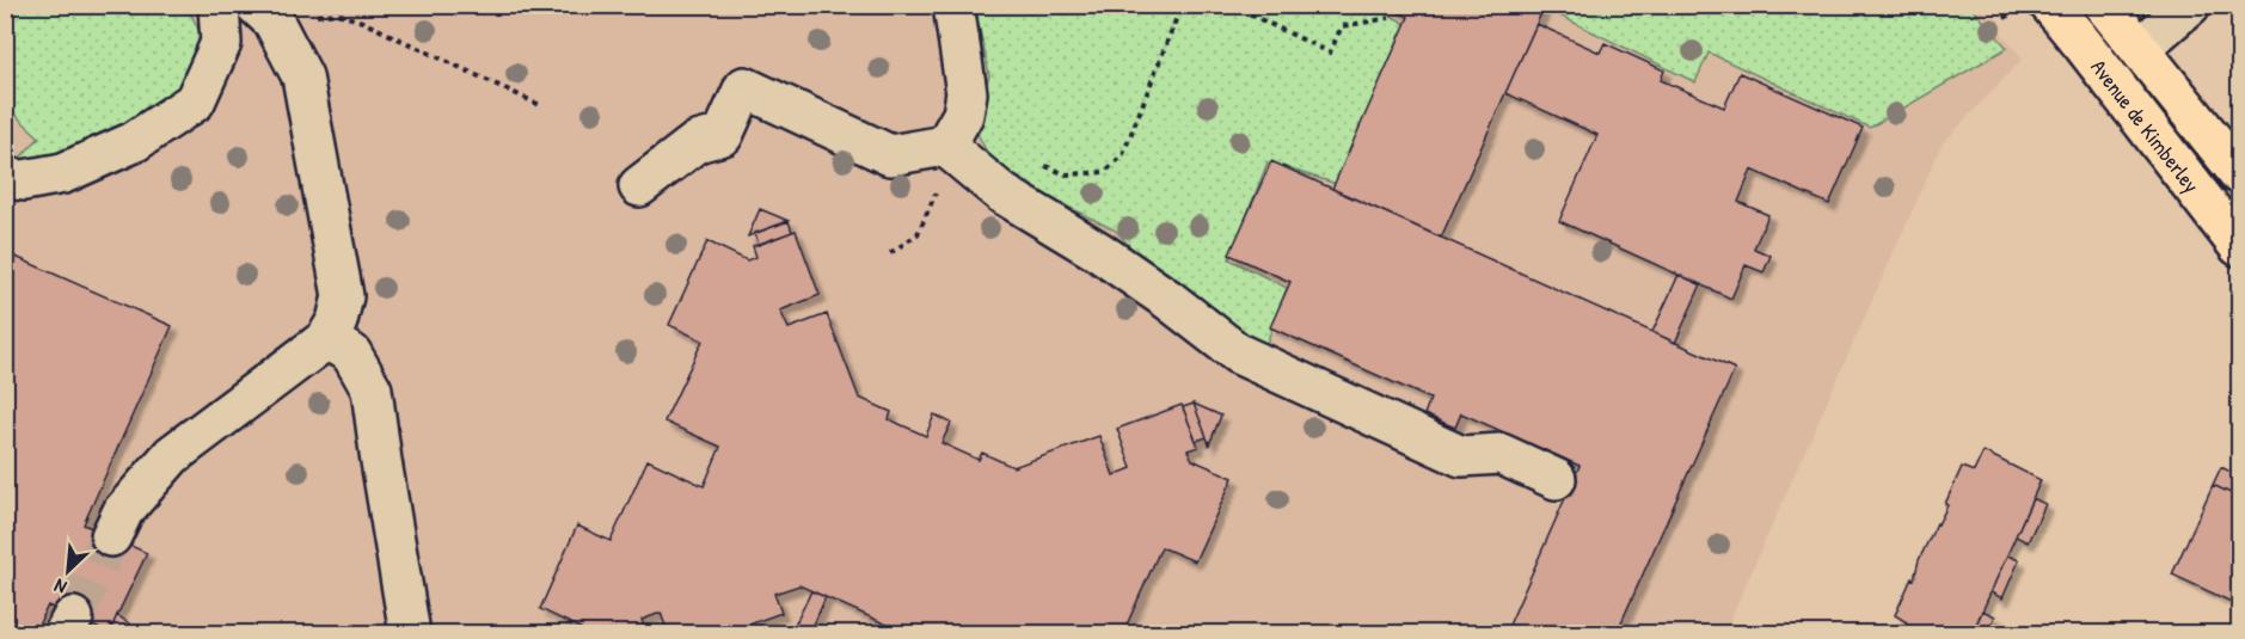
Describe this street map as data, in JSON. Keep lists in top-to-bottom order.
{
  "streets": {
    "main road": ["Avenue de Kimberley"]
  },
  "north": "bottom left"
}
